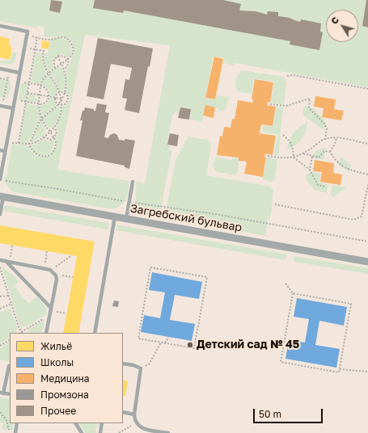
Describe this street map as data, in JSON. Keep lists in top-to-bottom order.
{
  "streets": {
    "street": ["Загребский бульвар"]
  },
  "places": ["Детский сад № 45"],
  "legend": [
    "Жильё",
    "Школы",
    "Медицина",
    "Промзона",
    "Прочее"
  ],
  "scale_bar": "50 m",
  "north": "top left"
}
